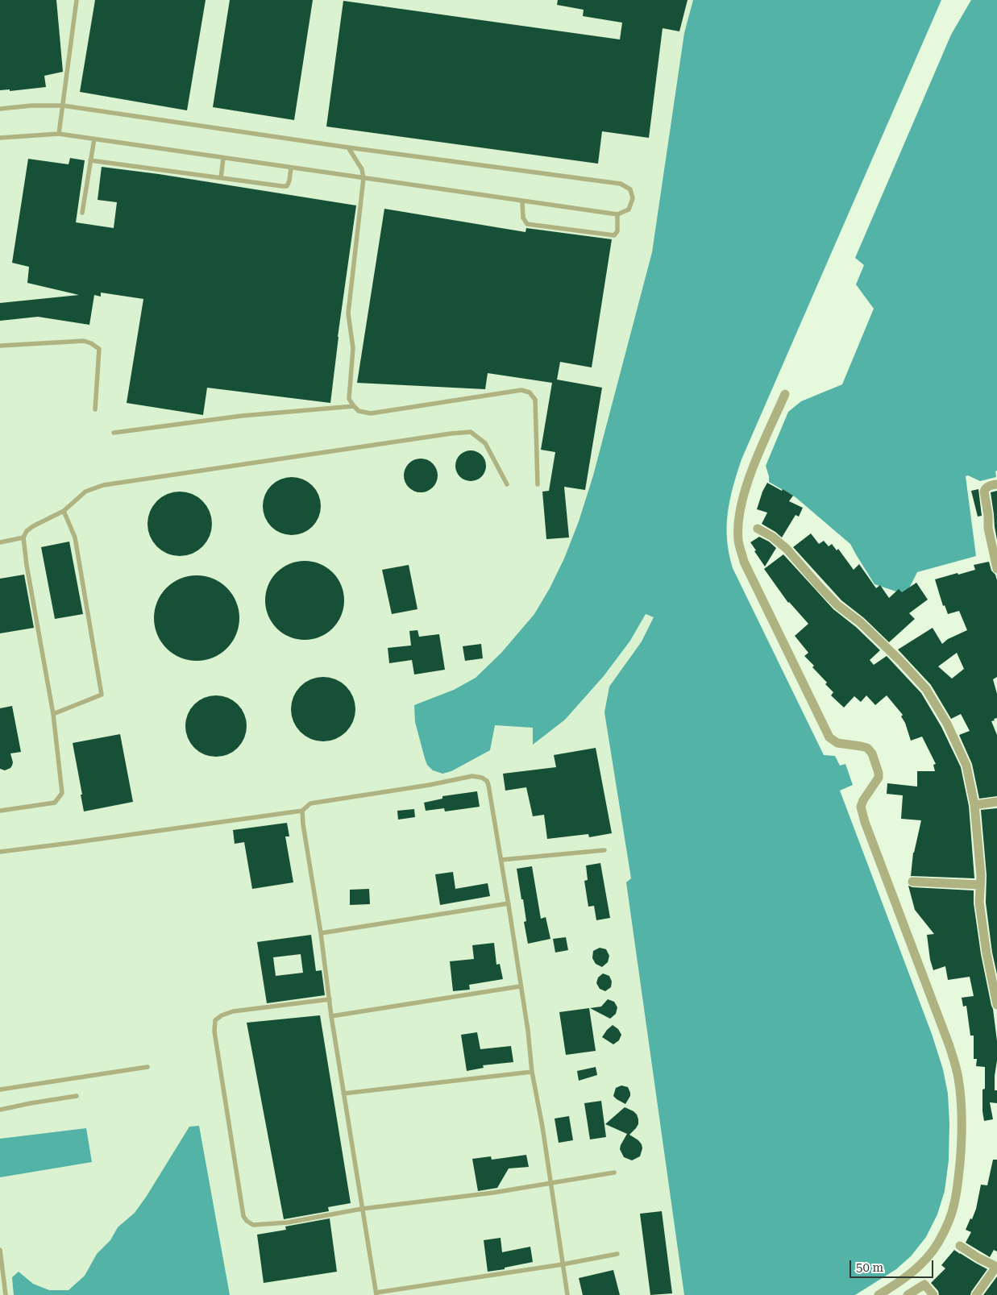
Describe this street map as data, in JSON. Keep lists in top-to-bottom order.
{
  "scale_bar": "50 m"
}
